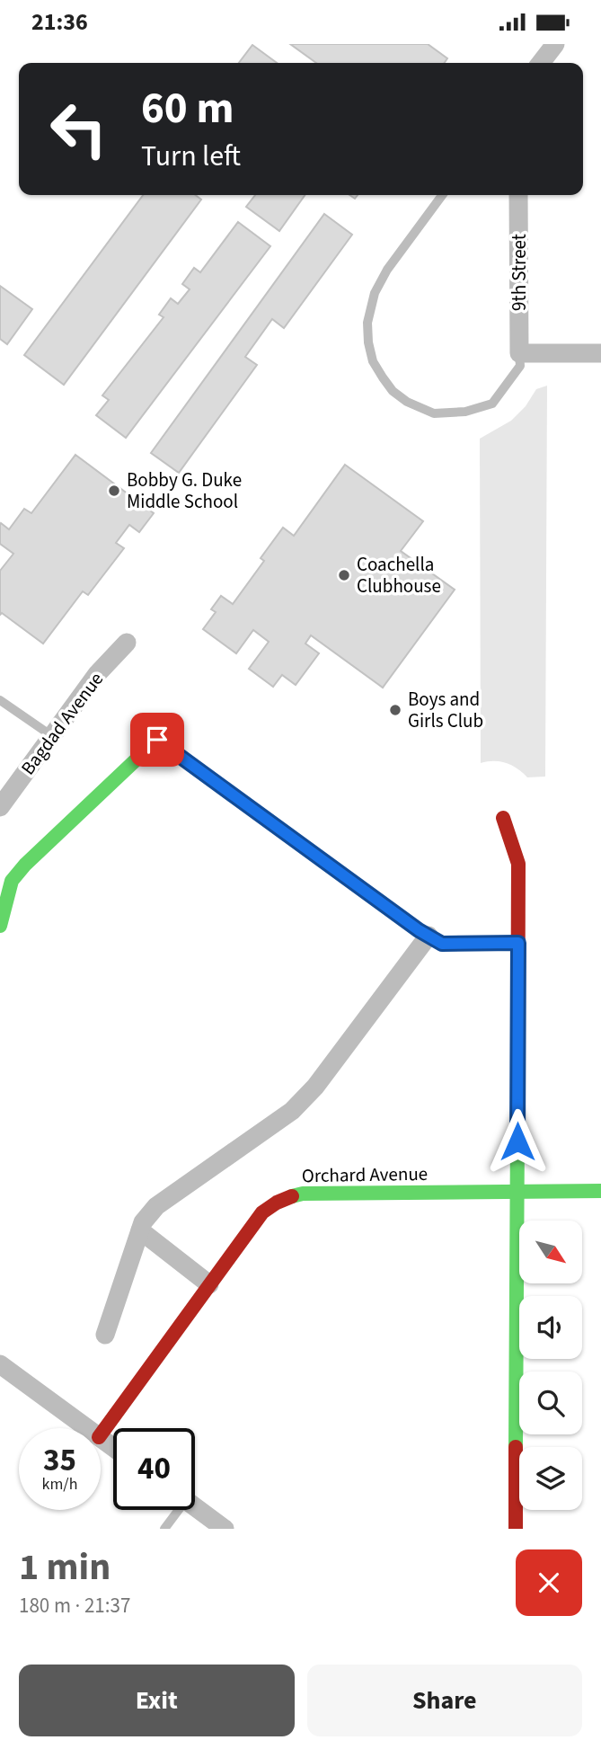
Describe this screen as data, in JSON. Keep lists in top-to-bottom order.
{
  "streets": {
    "street": ["9th Street", "Bagdad Avenue", "Orchard Avenue"]
  },
  "places": ["Bobby G. Duke Middle School", "Coachella Clubhouse", "Boys and Girls Club"],
  "north": "bottom right",
  "page": {
    "status": "21:36",
    "turn": ["60 m", "Turn left"],
    "speed": "35 km/h",
    "limit": "40",
    "heading": ["1 min", "180 m · 21:37"],
    "buttons": ["Exit", "Share"]
  }
}
